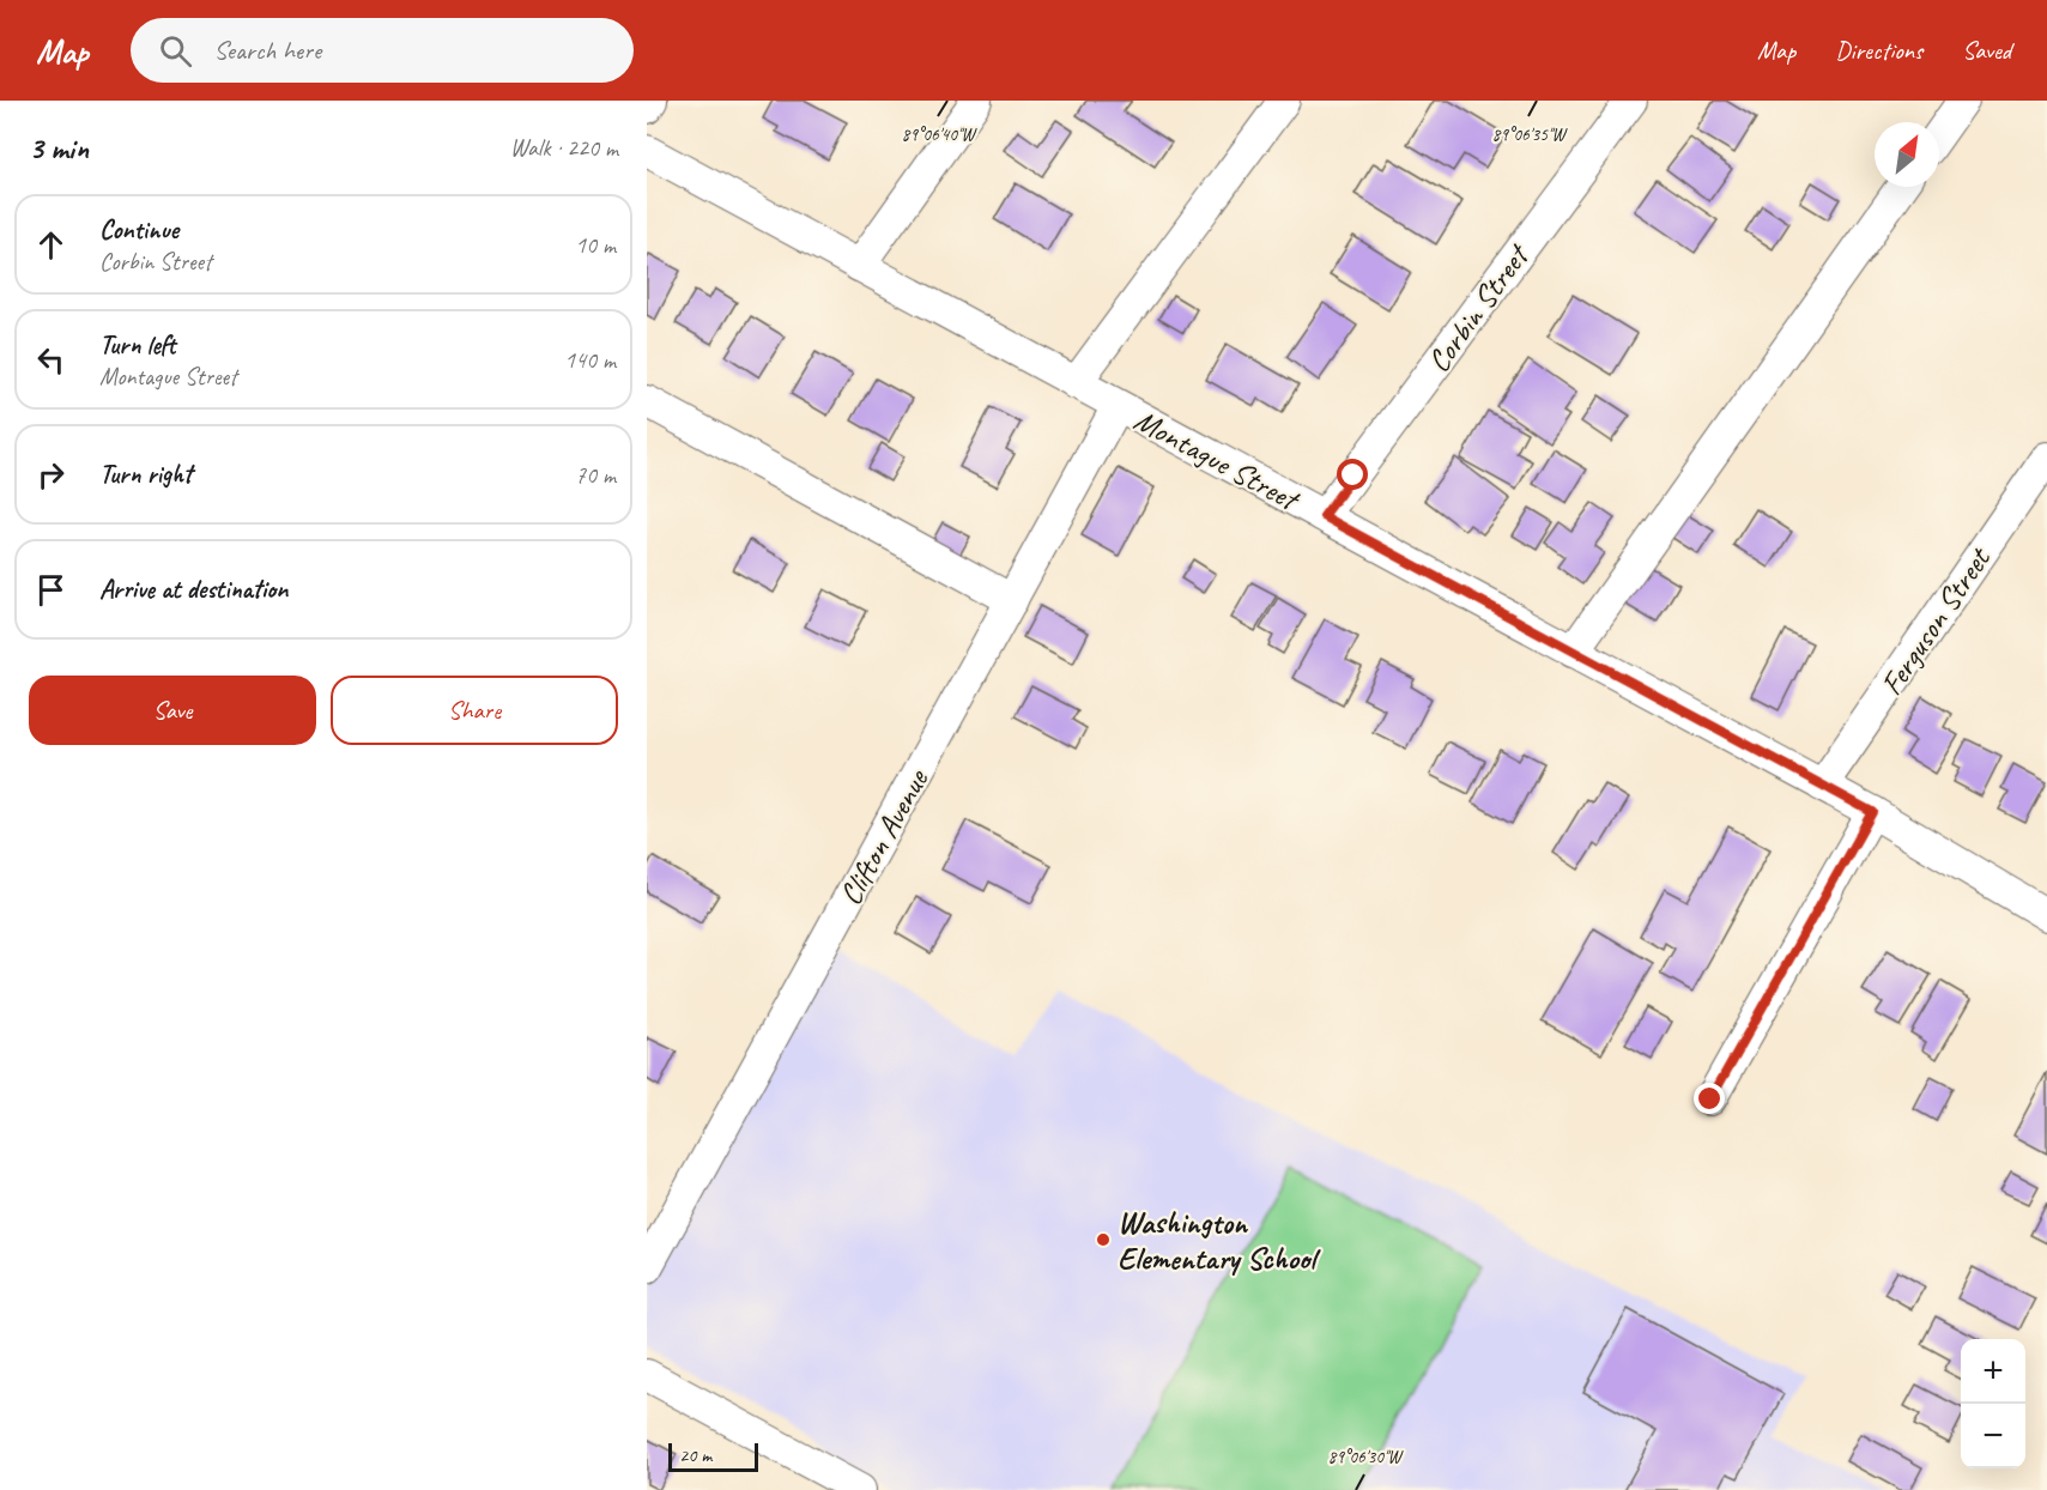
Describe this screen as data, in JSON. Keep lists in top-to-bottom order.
{
  "streets": {
    "street": [
      "Corbin Street",
      "Montague Street",
      "Ferguson Street",
      "Clifton Avenue"
    ]
  },
  "crossings": [
    ["Corbin Street", "Montague Street"],
    ["Montague Street", "Ferguson Street"],
    ["Montague Street", "Clifton Avenue"]
  ],
  "places": ["Washington Elementary School"],
  "scale_bar": "20 m",
  "north": "top right",
  "page": {
    "header": "Map",
    "search": "Search here",
    "nav": ["Map", "Directions", "Saved"],
    "heading": ["3 min", "Walk · 220 m"],
    "list": [
      ["Continue", "Corbin Street", "10 m"],
      ["Turn left", "Montague Street", "140 m"],
      ["Turn right", "70 m"],
      "Arrive at destination"
    ],
    "buttons": ["Save", "Share"],
    "map_buttons": ["+", "−"],
    "scale": "20 m"
  },
  "coordinates": ["89°06'40\"W", "89°06'35\"W", "89°06'30\"W"]
}
